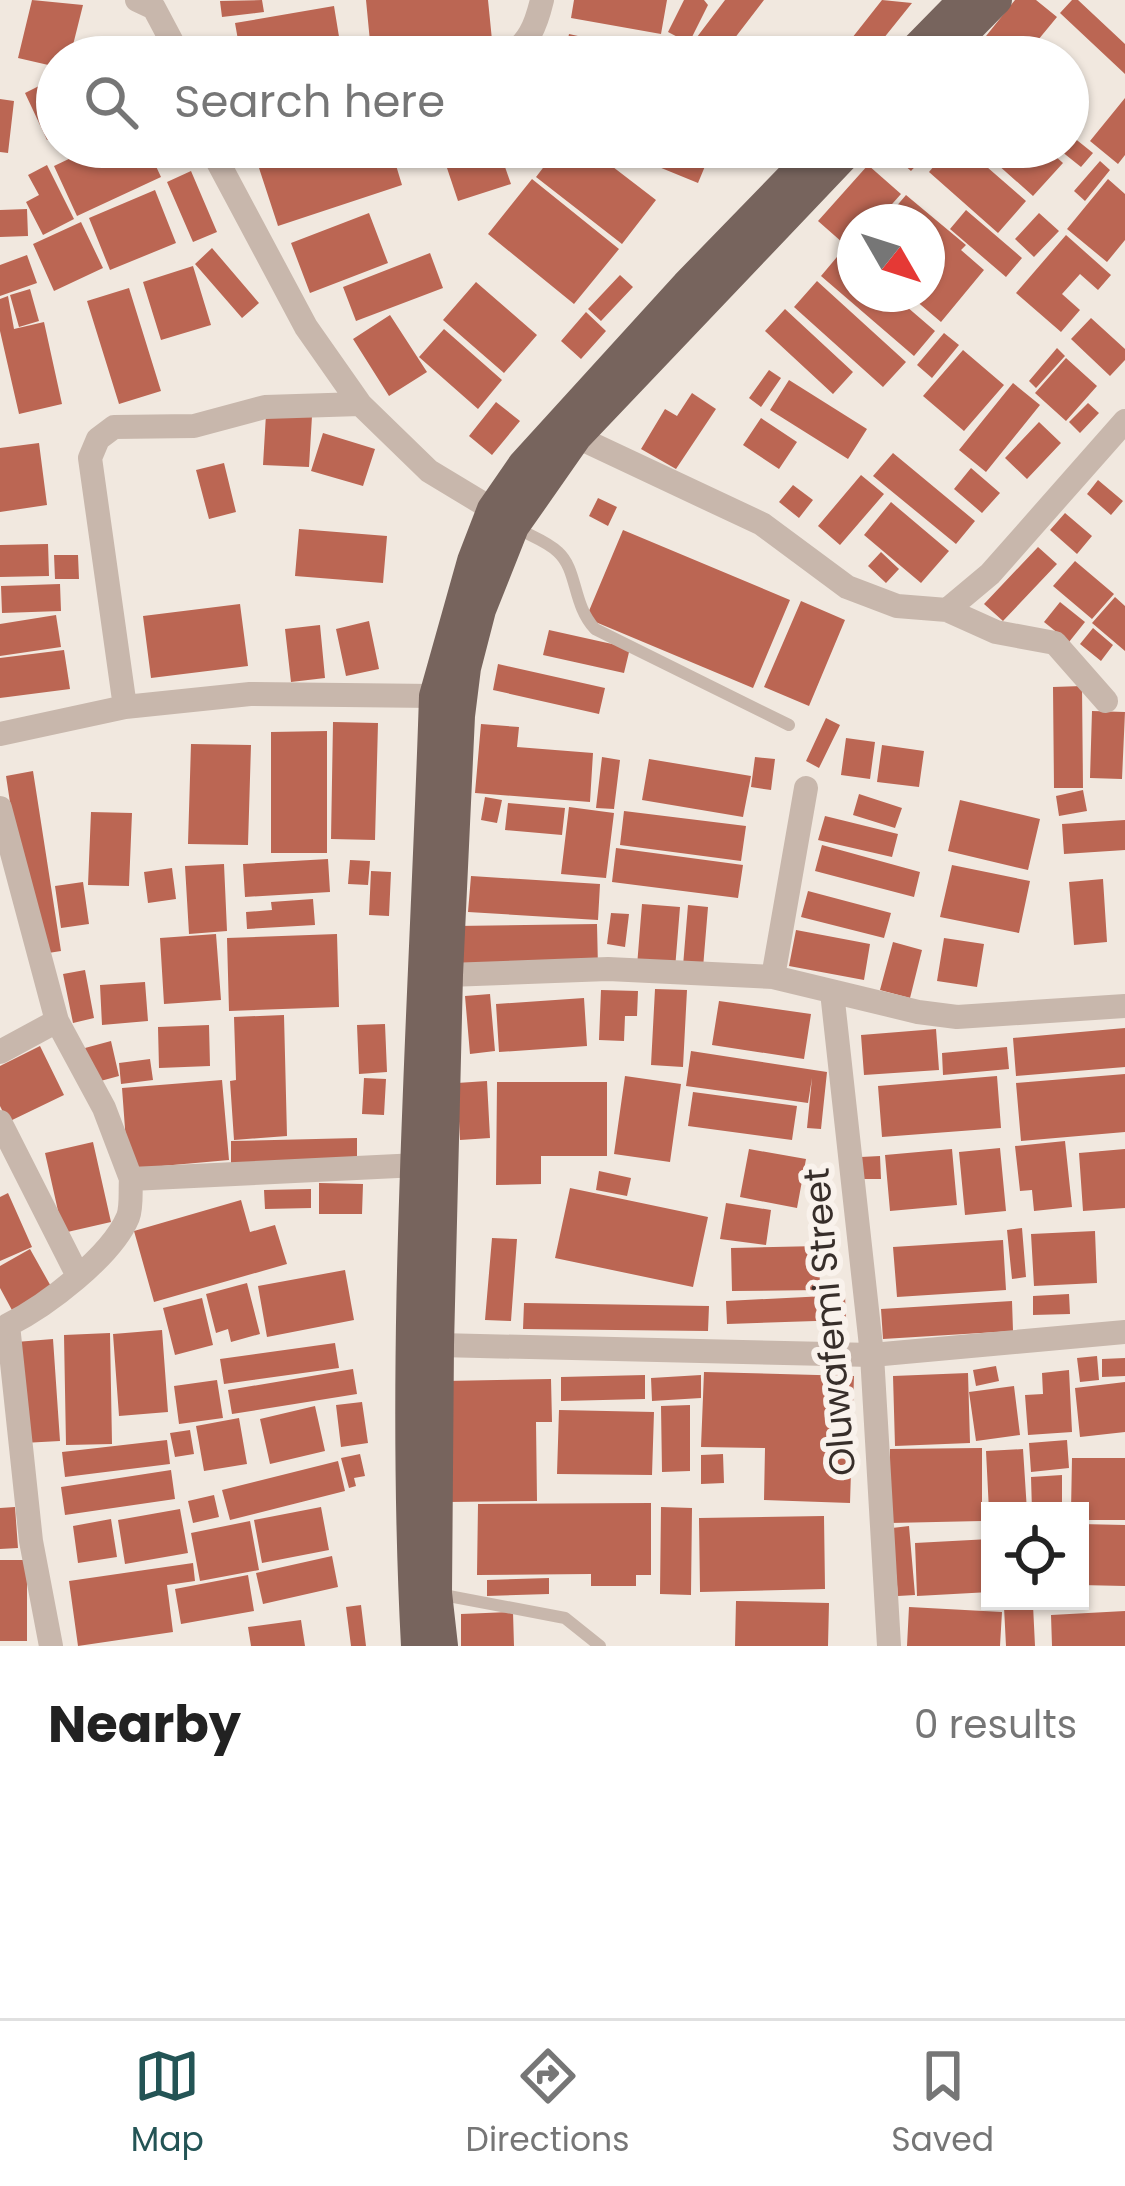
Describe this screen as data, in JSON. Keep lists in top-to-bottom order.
{
  "streets": {
    "street": ["Oluwafemi Street"]
  },
  "north": "bottom right",
  "page": {
    "search": "Search here",
    "heading": ["Nearby", "0 results"],
    "nav": ["Map", "Directions", "Saved"]
  }
}
